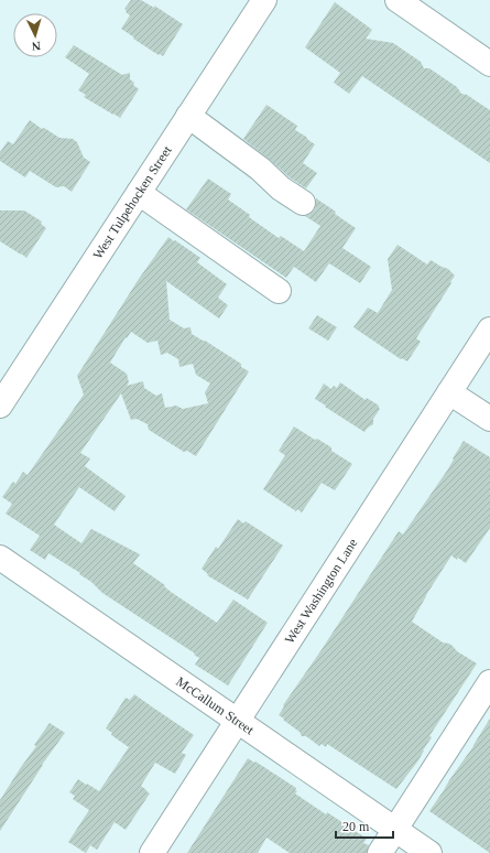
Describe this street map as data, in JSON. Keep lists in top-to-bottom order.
{
  "streets": {
    "street": ["West Tulpehocken Street", "West Washington Lane", "McCallum Street"]
  },
  "crossings": [
    ["West Washington Lane", "McCallum Street"]
  ],
  "scale_bar": "20 m",
  "north": "bottom"
}
